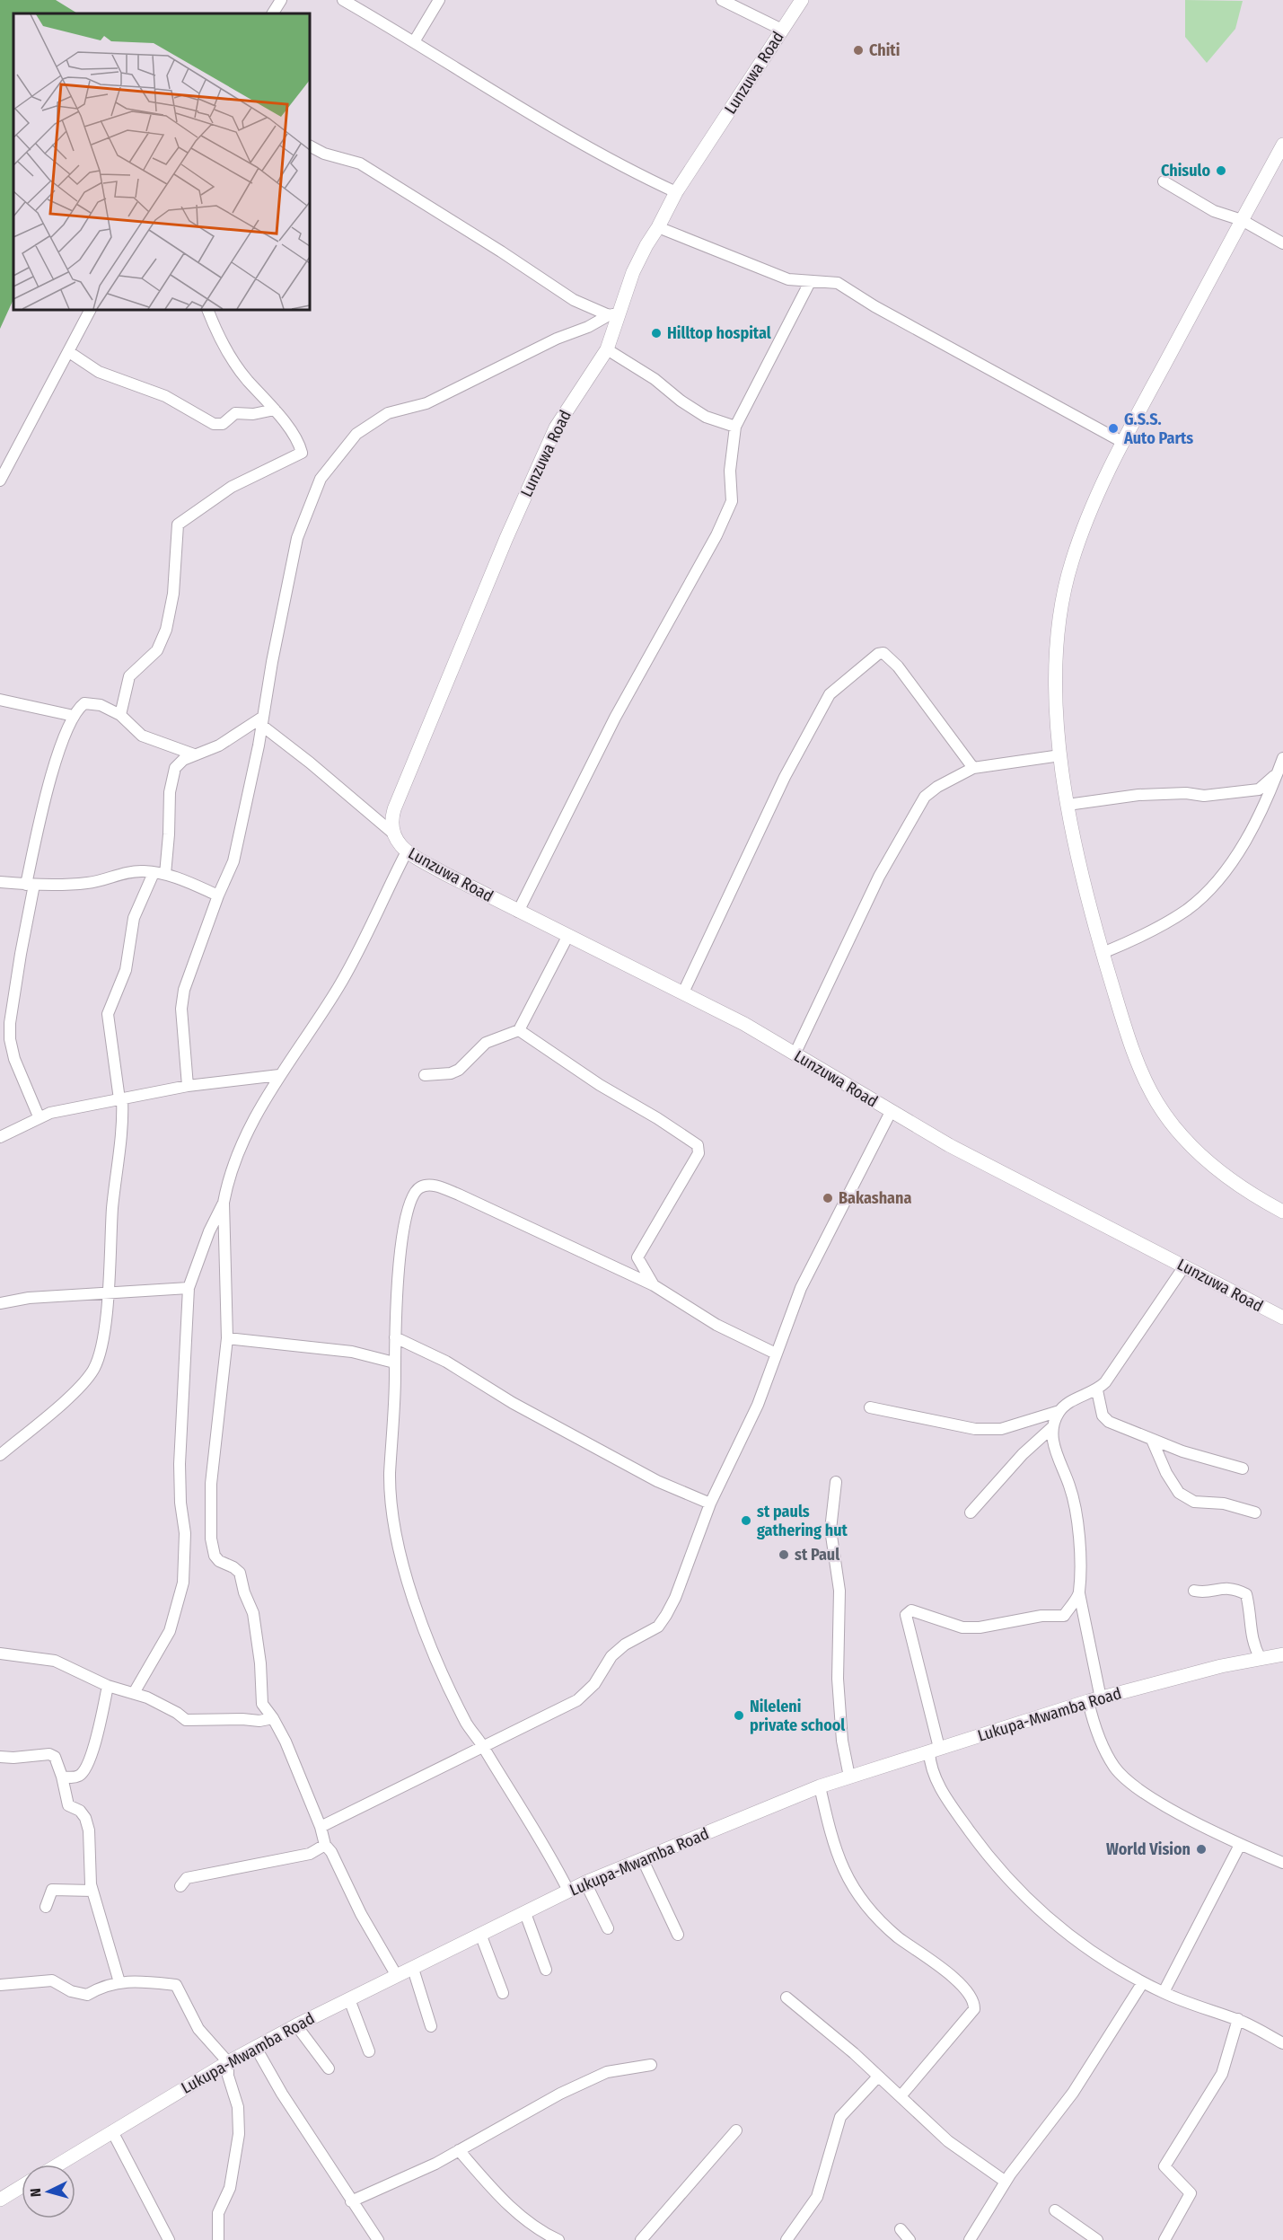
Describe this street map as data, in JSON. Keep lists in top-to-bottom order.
{
  "streets": {
    "street": ["Lunzuwa Road", "Lukupa-Mwamba Road"]
  },
  "places": [
    "Chiti",
    "Chisulo",
    "Hilltop hospital",
    "G.S.S. Auto Parts",
    "Bakashana",
    "st pauls gathering hut",
    "st Paul",
    "Nileleni private school",
    "World Vision"
  ],
  "north": "left"
}
